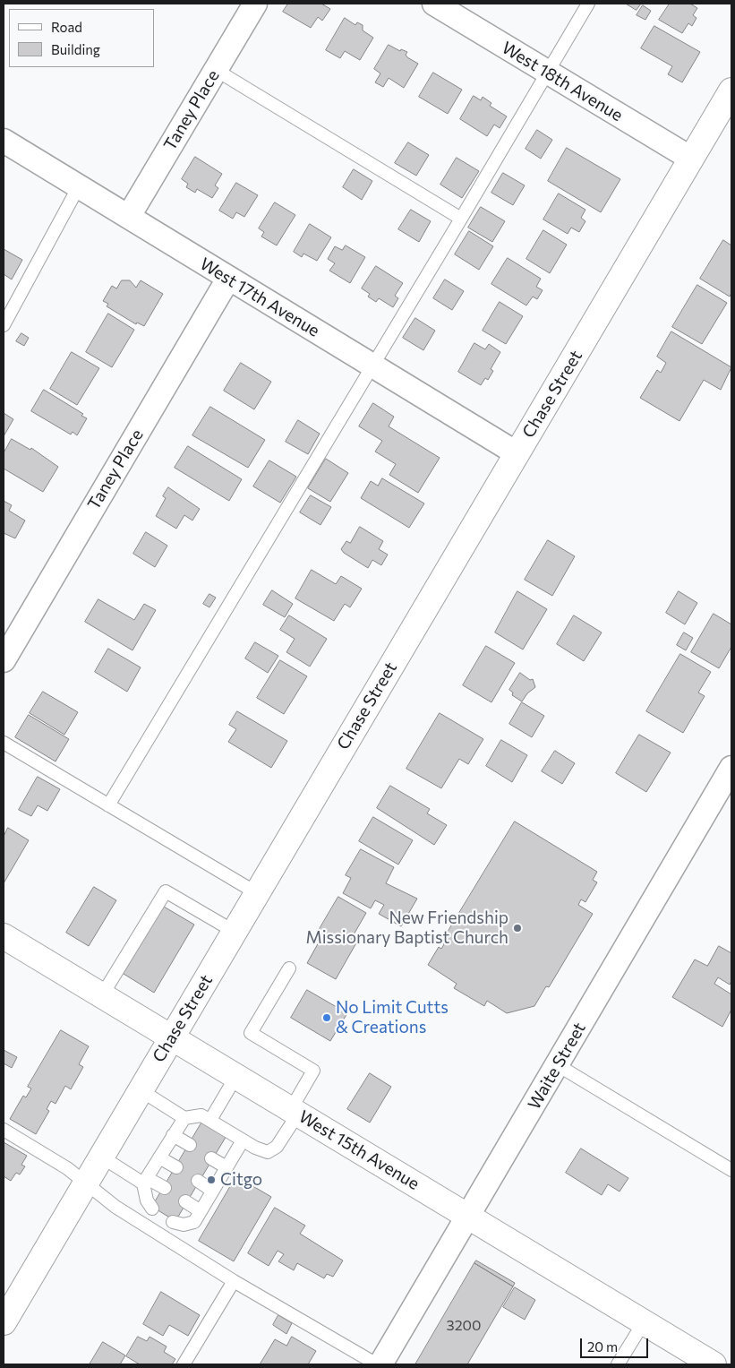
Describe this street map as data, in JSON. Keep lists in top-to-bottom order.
{
  "streets": {
    "street": [
      "West 18th Avenue",
      "Taney Place",
      "West 17th Avenue",
      "Chase Street",
      "Waite Street",
      "West 15th Avenue"
    ]
  },
  "crossings": [
    ["West 18th Avenue", "Chase Street"],
    ["Taney Place", "West 17th Avenue"],
    ["West 17th Avenue", "Chase Street"],
    ["Chase Street", "West 15th Avenue"],
    ["Waite Street", "West 15th Avenue"]
  ],
  "places": ["New Friendship Missionary Baptist Church", "No Limit Cutts & Creations", "Citgo"],
  "house_numbers": ["3200"],
  "legend": ["Road", "Building"],
  "scale_bar": "20 m"
}
